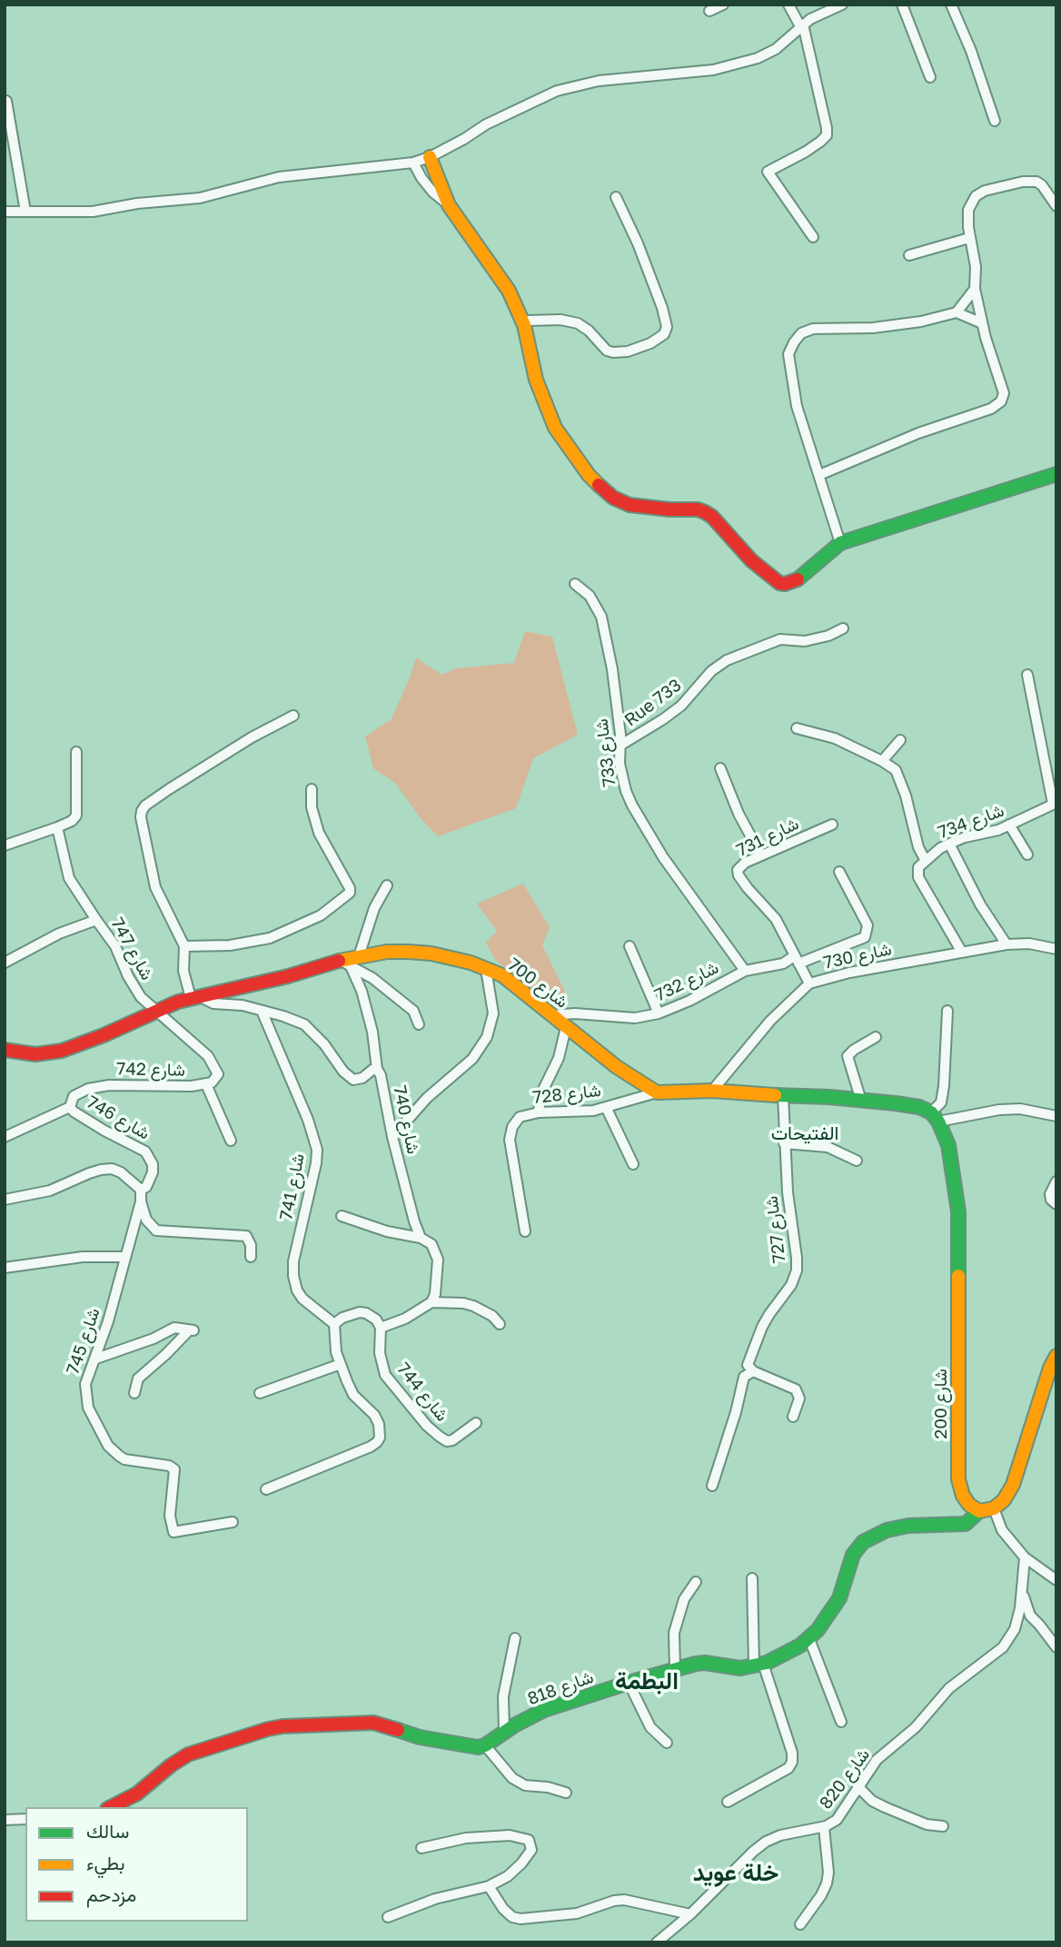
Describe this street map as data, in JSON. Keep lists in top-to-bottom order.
{
  "streets": {
    "street": [
      "Rue 733",
      "شارع 733",
      "شارع 734",
      "شارع 731",
      "شارع 747",
      "شارع 730",
      "شارع 732",
      "شارع 700",
      "شارع 742",
      "شارع 728",
      "شارع 746",
      "شارع 740",
      "شارع 741",
      "شارع 727",
      "شارع 745",
      "شارع 744",
      "شارع 200",
      "شارع 818",
      "شارع 820"
    ]
  },
  "crossings": [
    ["Rue 733", "شارع 733"],
    ["شارع 733", "شارع 732"],
    ["شارع 734", "شارع 730"],
    ["شارع 731", "شارع 730"],
    ["شارع 731", "شارع 732"],
    ["شارع 747", "شارع 700"],
    ["شارع 747", "شارع 742"],
    ["شارع 732", "شارع 700"],
    ["شارع 700", "شارع 742"],
    ["شارع 700", "شارع 728"],
    ["شارع 700", "شارع 740"],
    ["شارع 742", "شارع 746"],
    ["شارع 746", "شارع 745"],
    ["شارع 740", "شارع 741"],
    ["شارع 200", "شارع 818"]
  ],
  "districts": ["الفتيحات", "البطمة", "خلة عويد"],
  "legend": ["سالك", "بطيء", "مزدحم"]
}
